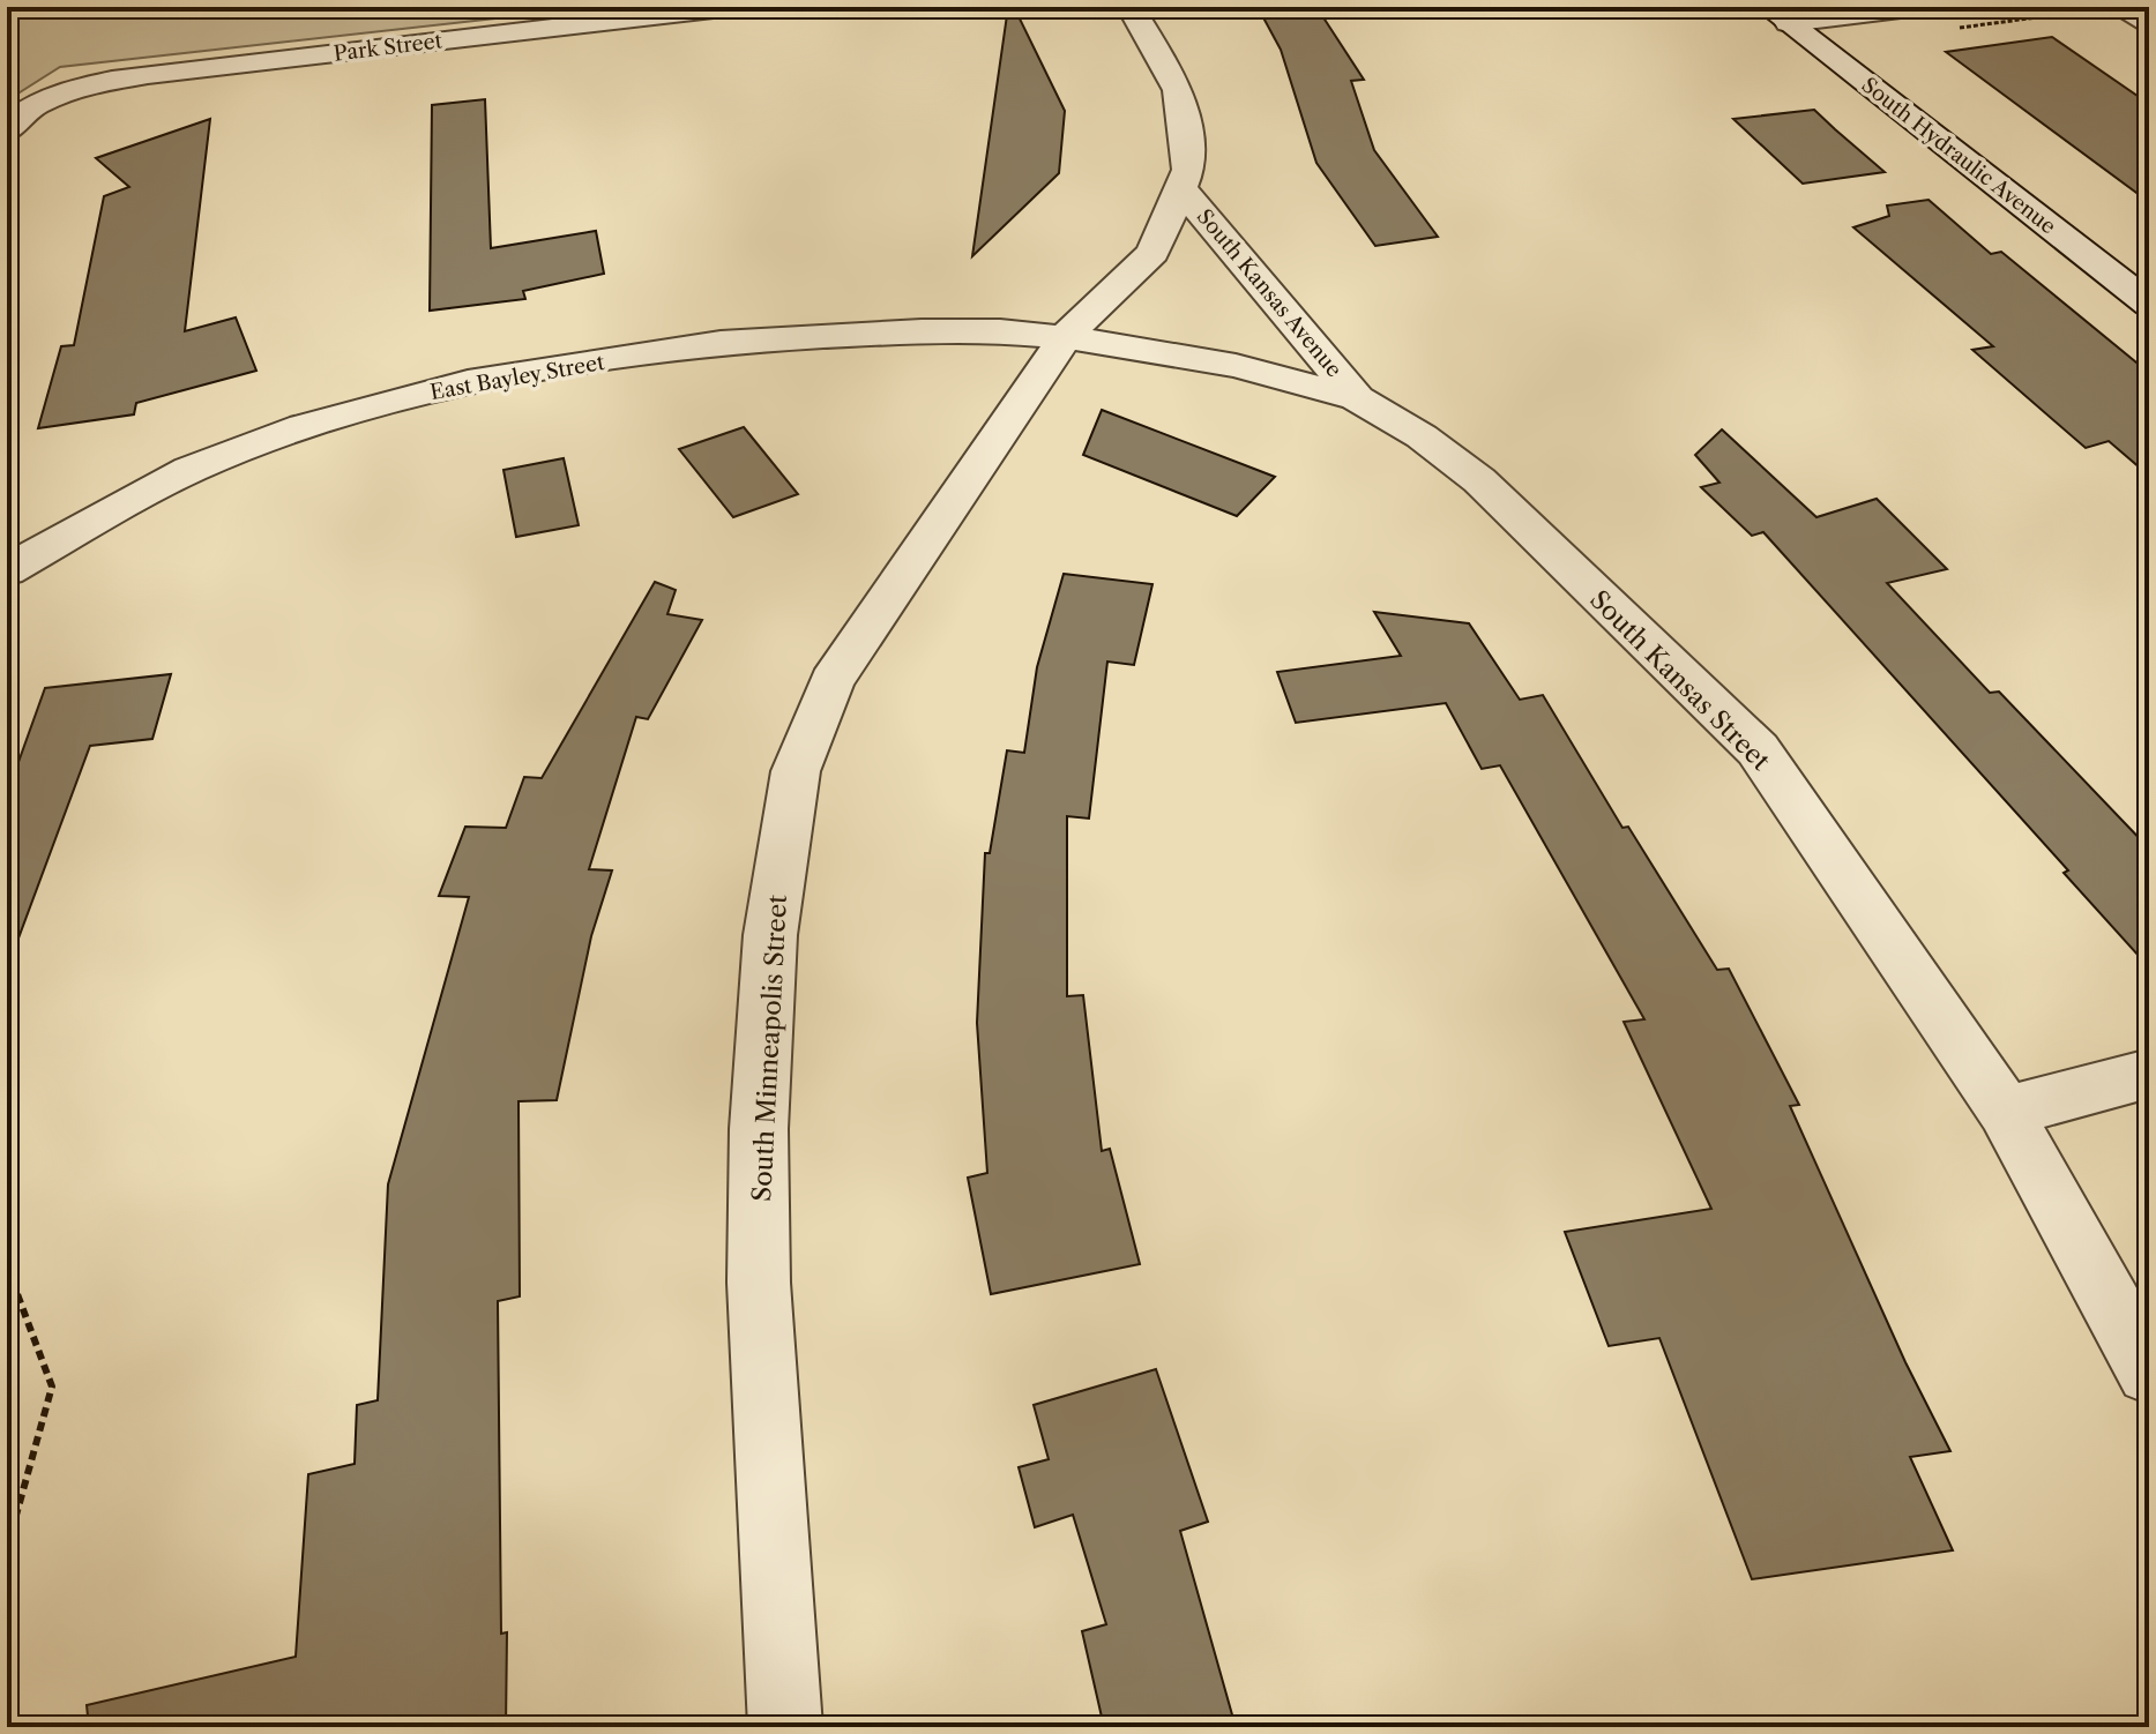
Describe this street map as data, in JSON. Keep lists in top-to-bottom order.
{
  "streets": {
    "street": [
      "Park Street",
      "South Hydraulic Avenue",
      "South Kansas Avenue",
      "East Bayley Street",
      "South Kansas Street",
      "South Minneapolis Street"
    ]
  },
  "crossings": [
    ["South Kansas Avenue", "East Bayley Street"],
    ["South Kansas Avenue", "South Kansas Street"],
    ["South Kansas Avenue", "South Minneapolis Street"],
    ["East Bayley Street", "South Kansas Street"],
    ["East Bayley Street", "South Minneapolis Street"],
    ["South Kansas Street", "South Minneapolis Street"]
  ]
}
